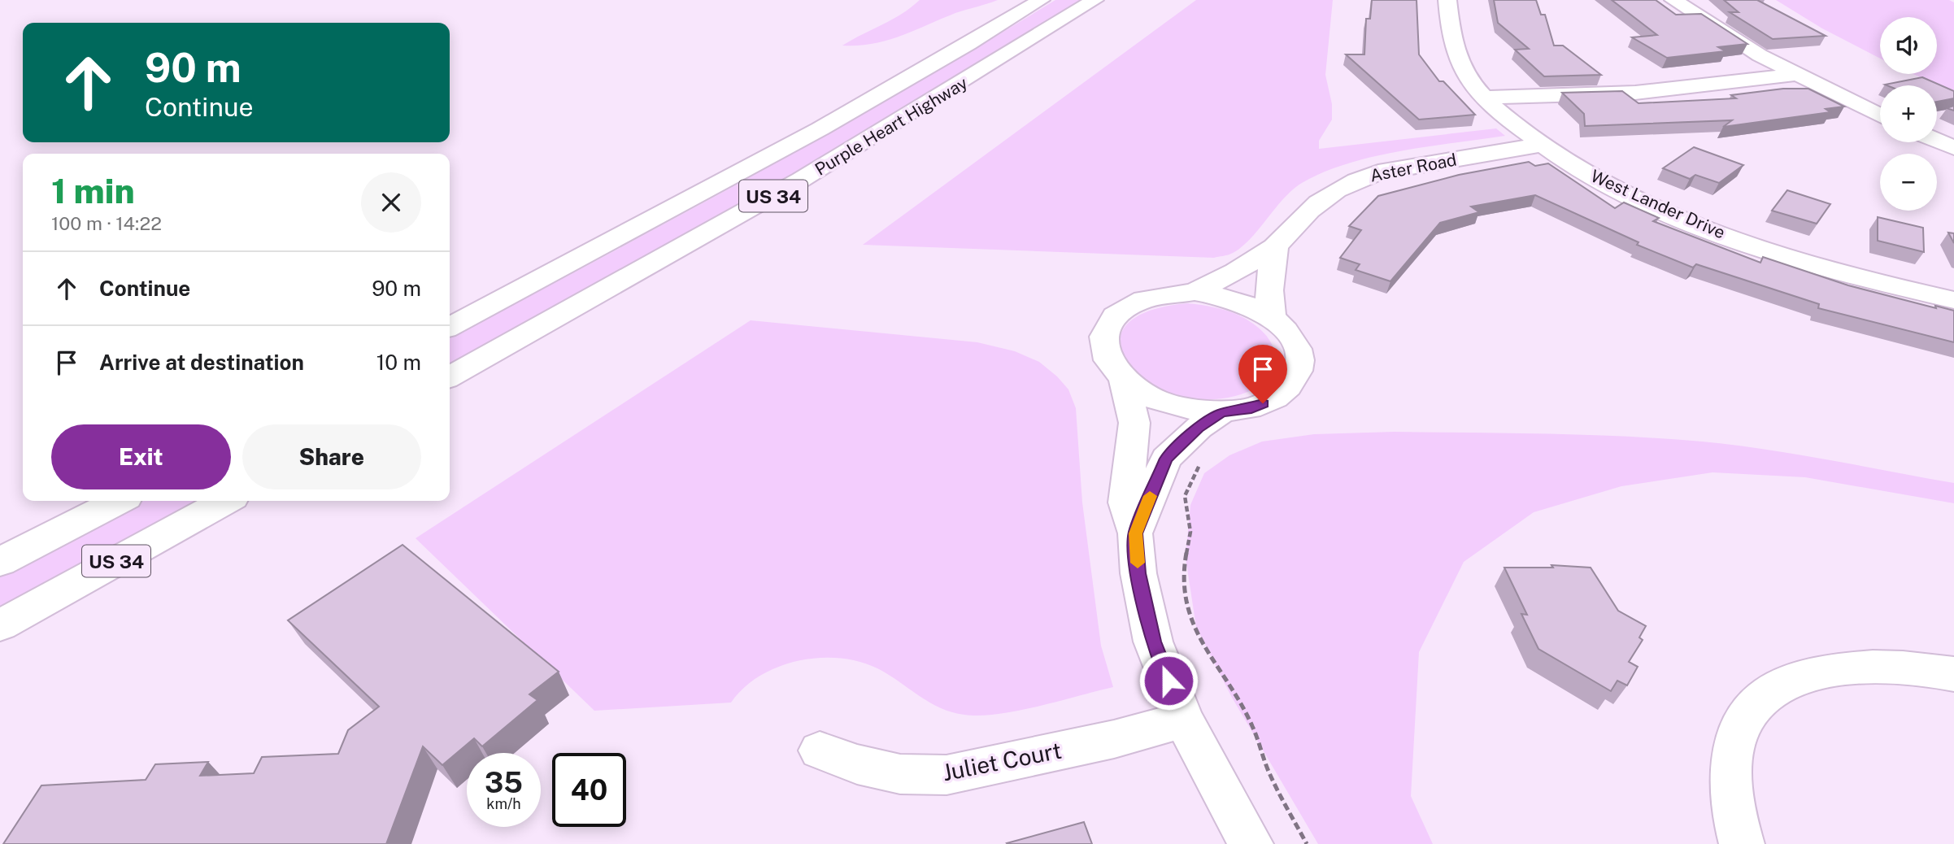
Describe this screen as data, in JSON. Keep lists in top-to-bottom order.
{
  "streets": {
    "street": [
      "Purple Heart Highway",
      "Aster Road",
      "US 34",
      "West Lander Drive",
      "Juliet Court"
    ]
  },
  "crossings": [
    ["Aster Road", "West Lander Drive"]
  ],
  "page": {
    "map_buttons": ["+", "−"],
    "turn": ["90 m", "Continue"],
    "heading": ["1 min", "100 m · 14:22"],
    "list": [
      {
        "name": "Continue",
        "value": "90 m"
      },
      {
        "name": "Arrive at destination",
        "value": "10 m"
      }
    ],
    "buttons": ["Exit", "Share"],
    "speed": "35 km/h",
    "limit": "40"
  }
}
